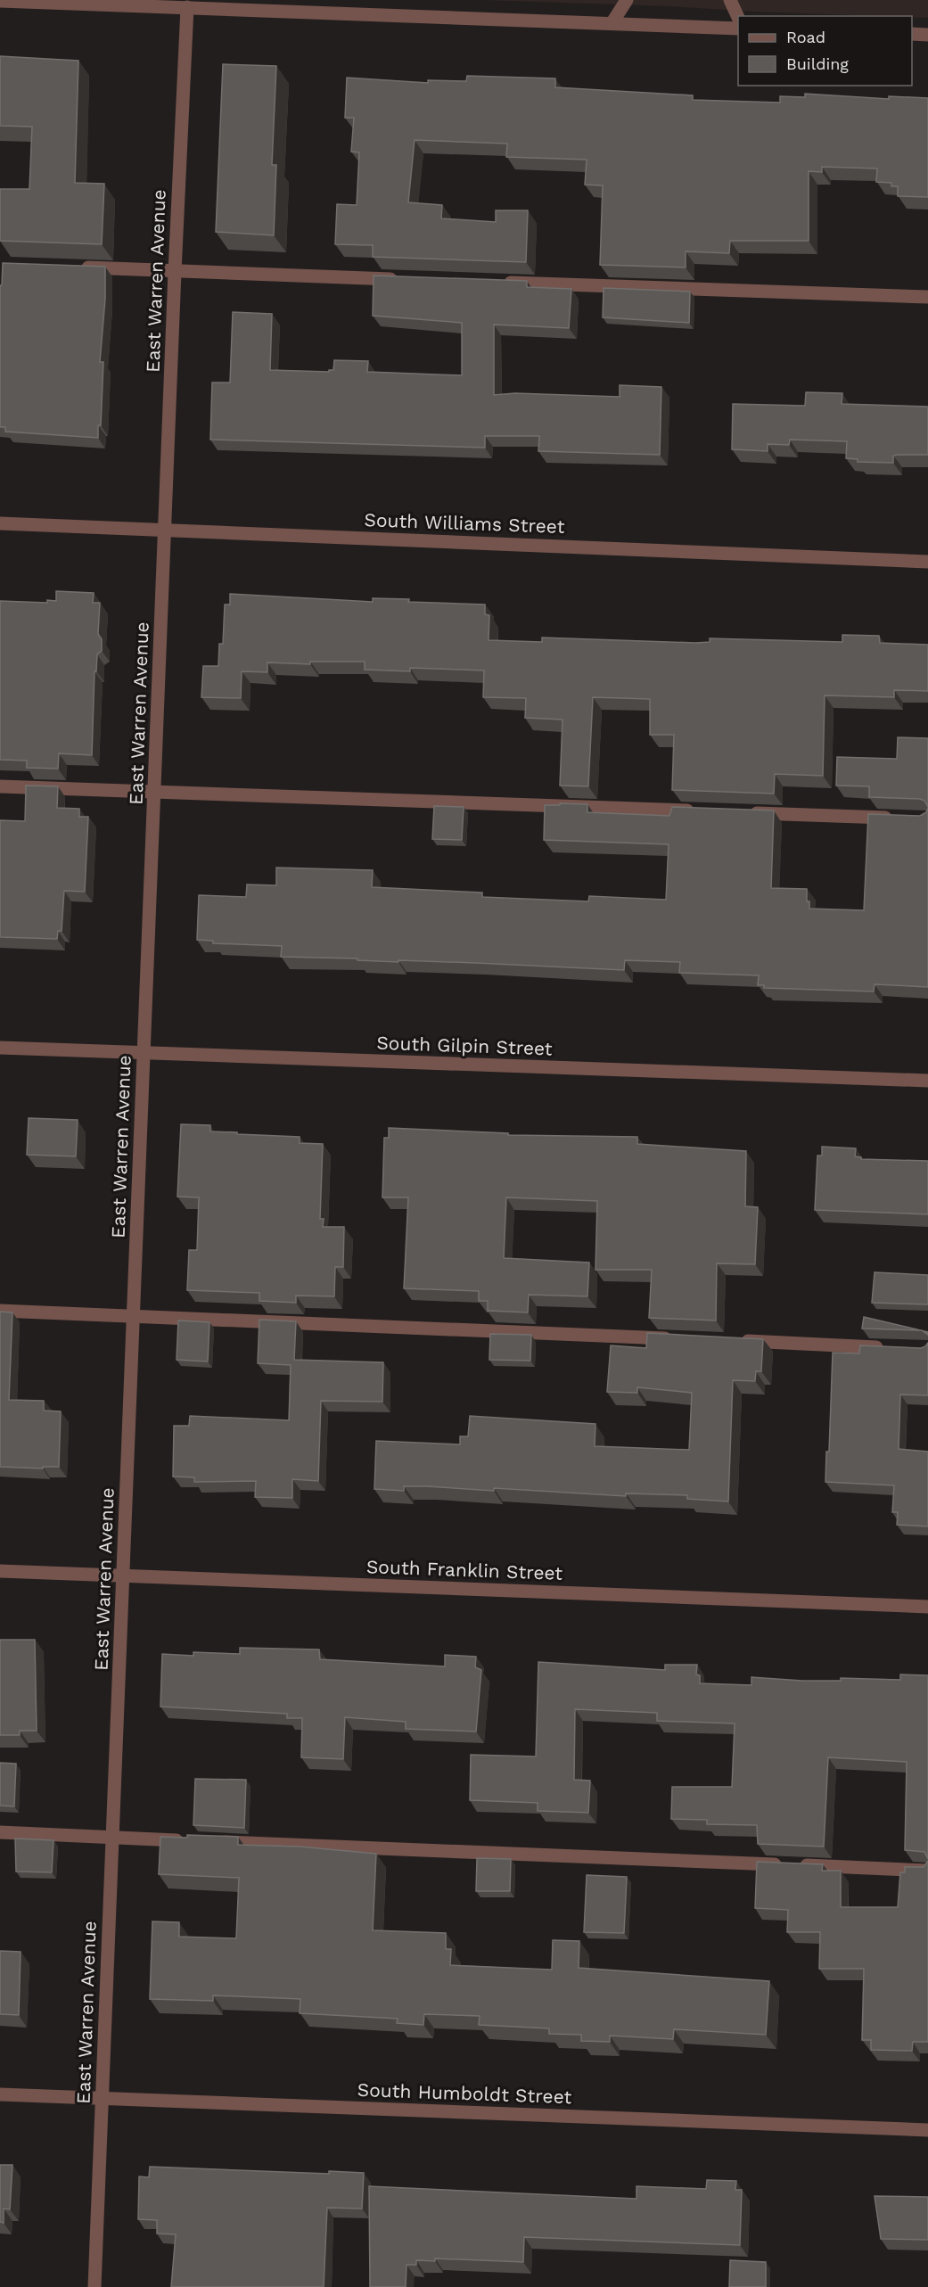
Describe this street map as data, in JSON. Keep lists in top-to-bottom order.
{
  "streets": {
    "street": [
      "East Warren Avenue",
      "South Williams Street",
      "South Gilpin Street",
      "South Franklin Street",
      "South Humboldt Street"
    ]
  },
  "crossings": [
    ["East Warren Avenue", "South Williams Street"],
    ["East Warren Avenue", "South Gilpin Street"],
    ["East Warren Avenue", "South Franklin Street"],
    ["East Warren Avenue", "South Humboldt Street"]
  ],
  "legend": ["Road", "Building"]
}
